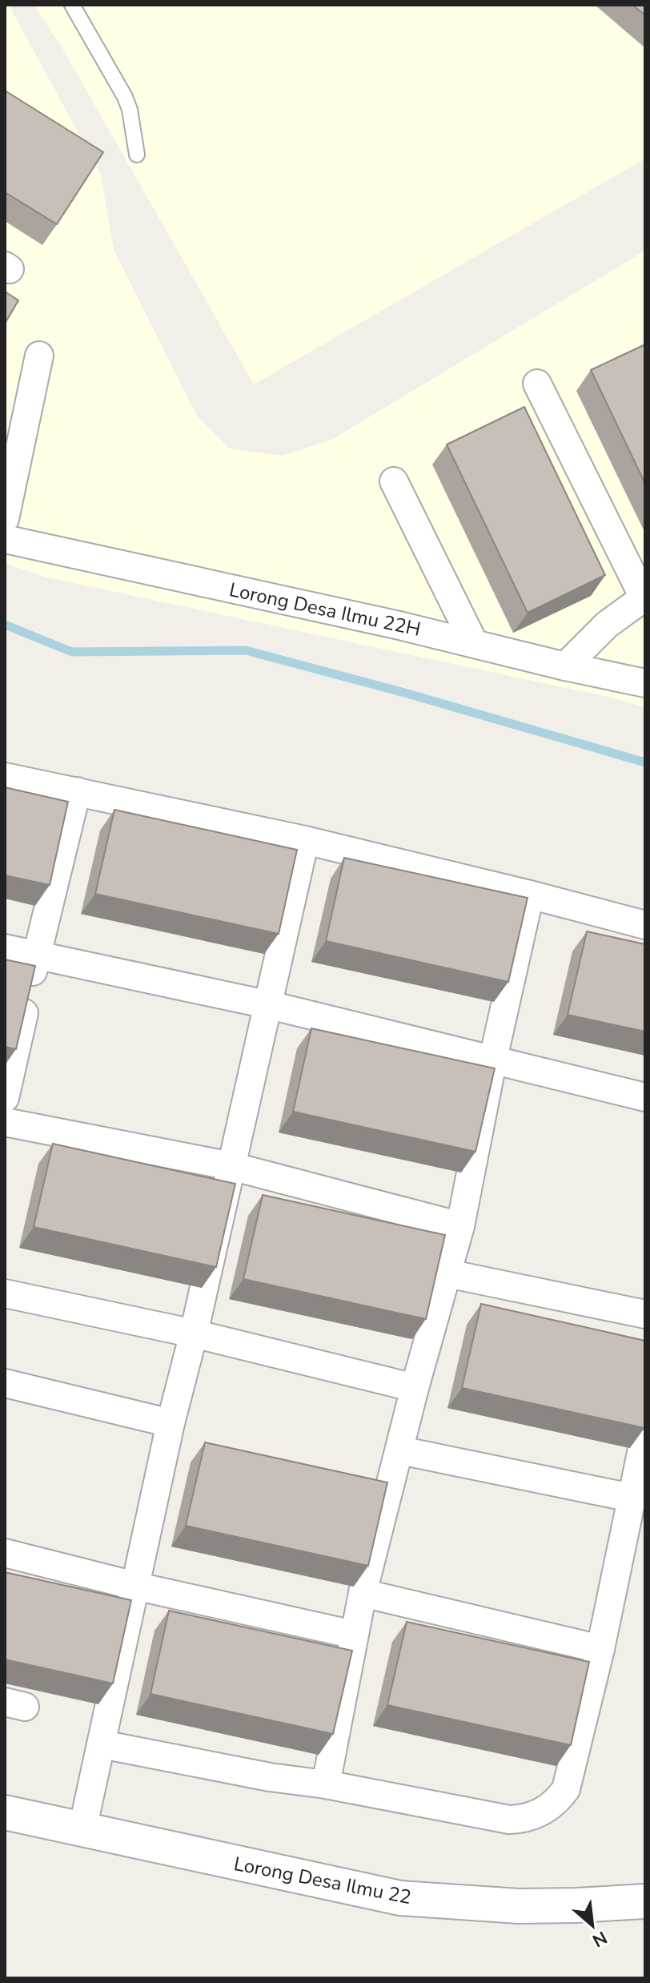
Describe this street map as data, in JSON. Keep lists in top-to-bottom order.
{
  "streets": {
    "street": ["Lorong Desa Ilmu 22H", "Lorong Desa Ilmu 22"]
  },
  "north": "bottom right"
}
